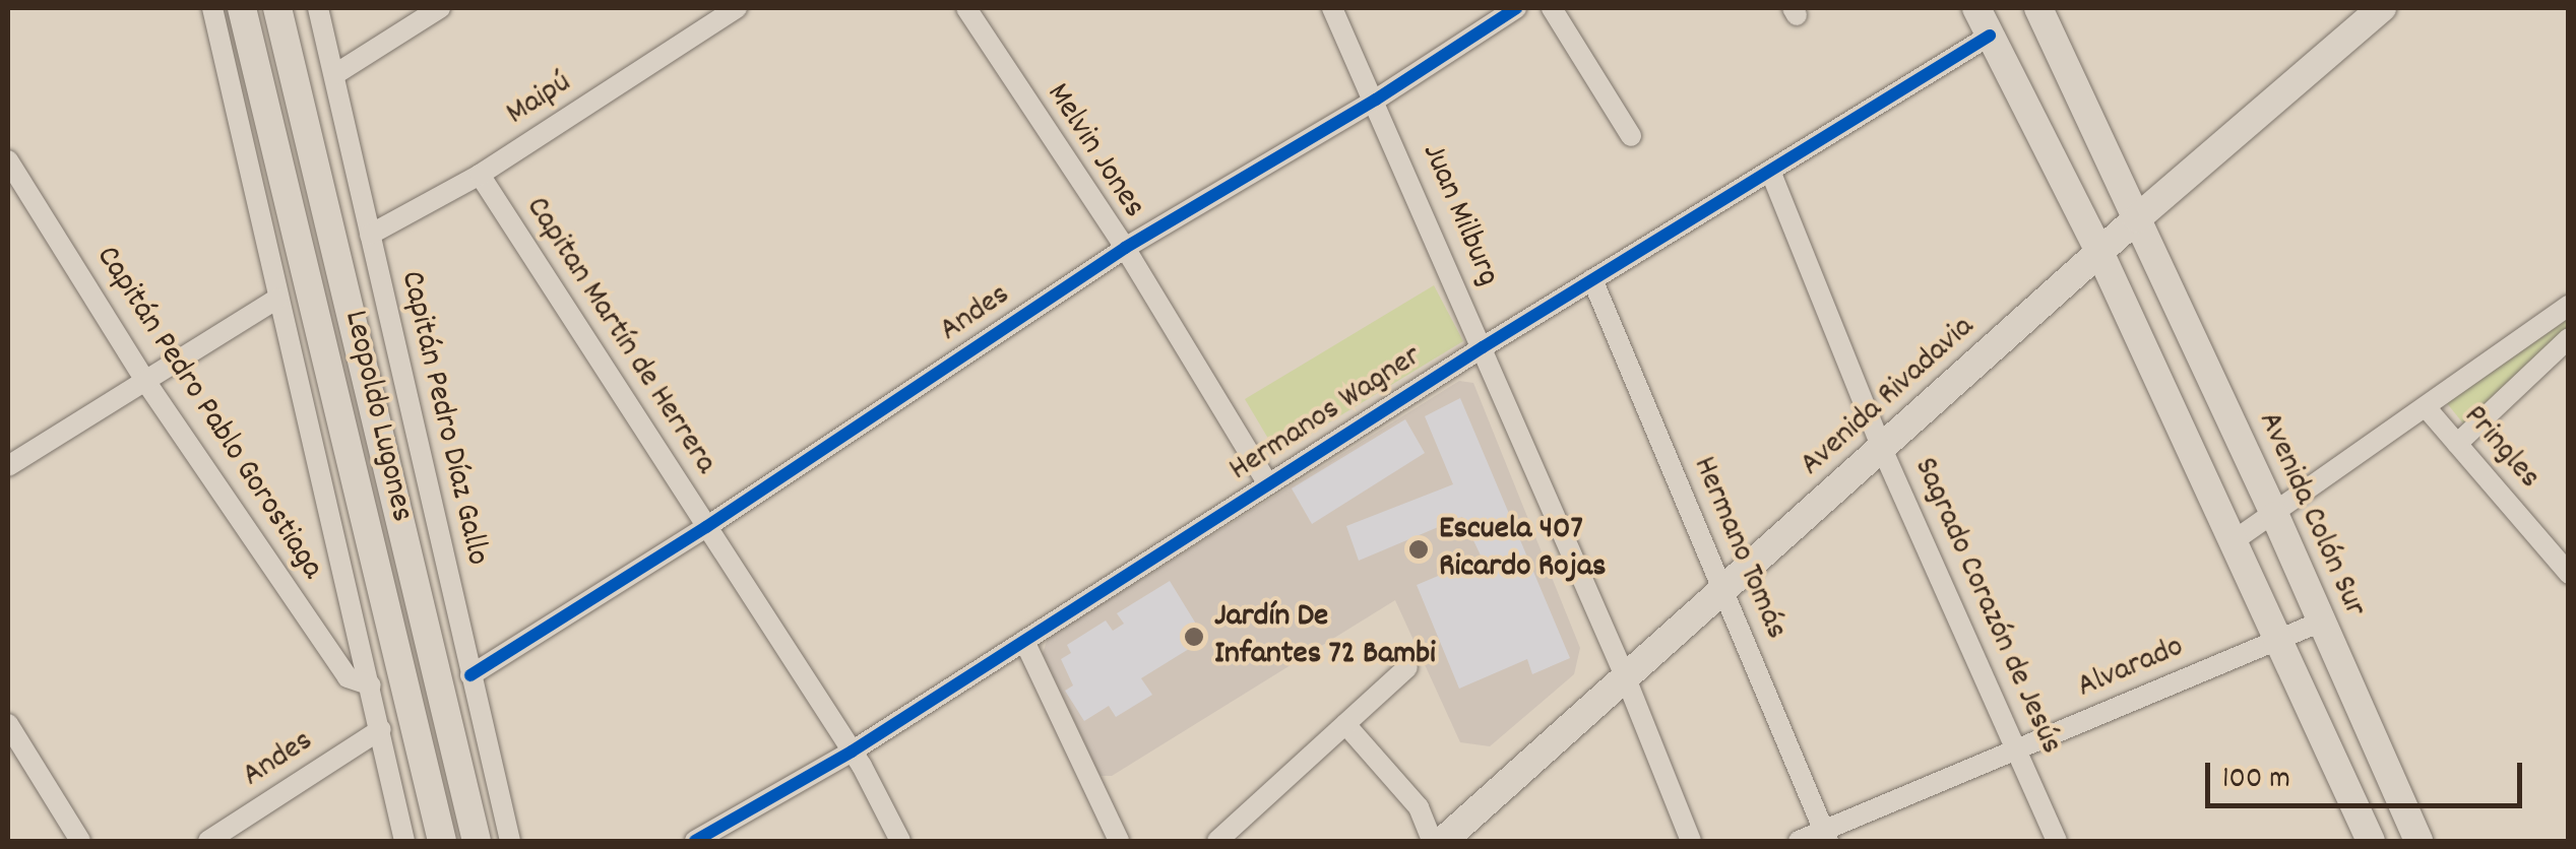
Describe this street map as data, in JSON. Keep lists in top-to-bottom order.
{
  "streets": {
    "main road": ["Avenida Rivadavia", "Leopoldo Lugones", "Avenida Colón Sur"],
    "street": [
      "Maipú",
      "Melvin Jones",
      "Juan Milburg",
      "Andes",
      "Capitan Martín de Herrera",
      "Capitán Pedro Pablo Gorostiaga",
      "Hermanos Wagner",
      "Capitán Pedro Díaz Gallo",
      "Pringles",
      "Hermano Tomás",
      "Sagrado Corazón de Jesús",
      "Alvarado"
    ]
  },
  "crossings": [
    ["Maipú", "Capitan Martín de Herrera"],
    ["Maipú", "Capitán Pedro Díaz Gallo"],
    ["Melvin Jones", "Andes"],
    ["Melvin Jones", "Hermanos Wagner"],
    ["Juan Milburg", "Andes"],
    ["Juan Milburg", "Avenida Rivadavia"],
    ["Juan Milburg", "Hermanos Wagner"],
    ["Andes", "Capitan Martín de Herrera"],
    ["Andes", "Capitán Pedro Díaz Gallo"],
    ["Capitan Martín de Herrera", "Hermanos Wagner"],
    ["Avenida Rivadavia", "Avenida Colón Sur"],
    ["Avenida Rivadavia", "Hermano Tomás"],
    ["Avenida Rivadavia", "Sagrado Corazón de Jesús"],
    ["Hermanos Wagner", "Hermano Tomás"],
    ["Hermanos Wagner", "Sagrado Corazón de Jesús"],
    ["Avenida Colón Sur", "Alvarado"],
    ["Hermano Tomás", "Alvarado"],
    ["Sagrado Corazón de Jesús", "Alvarado"]
  ],
  "places": ["Escuela 407 Ricardo Rojas", "Jardín De Infantes 72 Bambi"],
  "scale_bar": "100 m"
}
